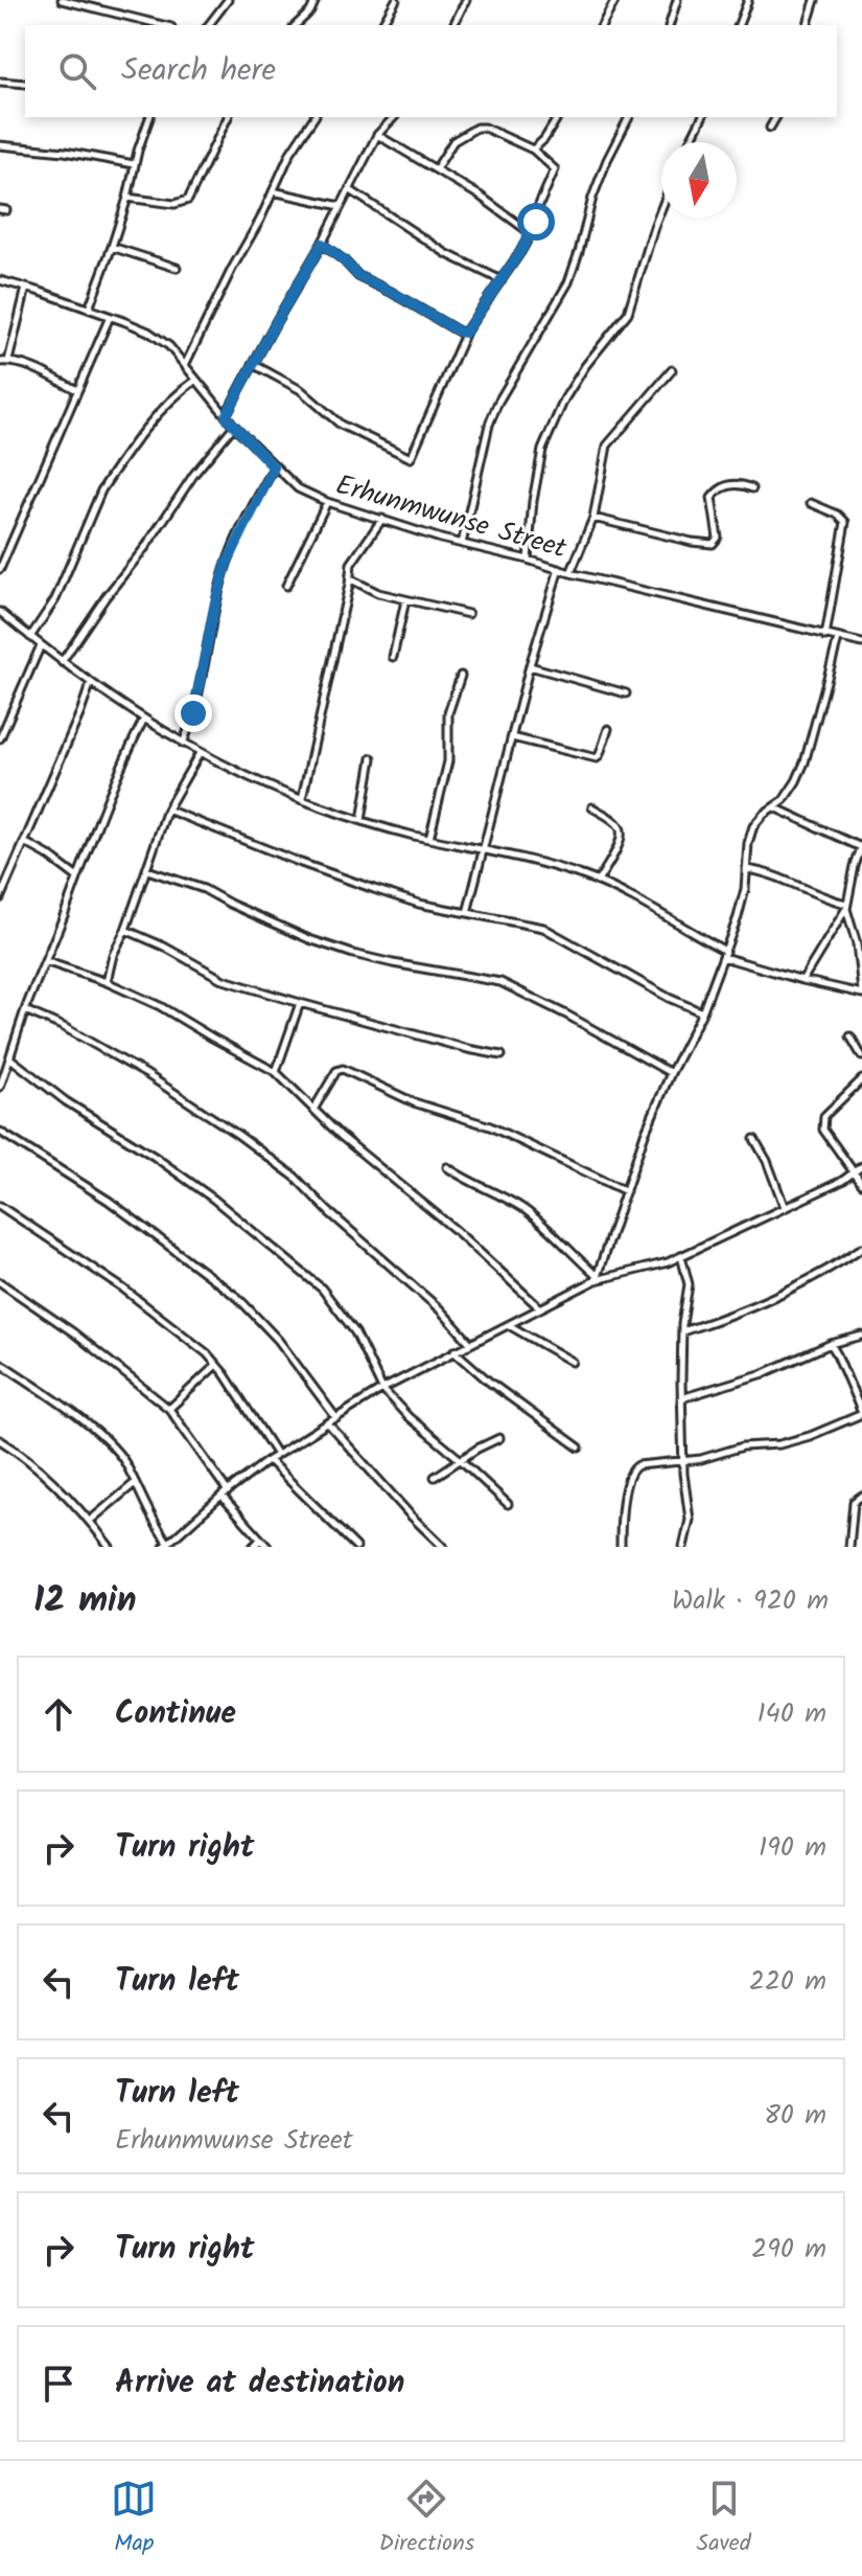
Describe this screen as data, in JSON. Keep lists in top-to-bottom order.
{
  "streets": {
    "street": ["Erhunmwunse Street"]
  },
  "north": "bottom",
  "page": {
    "search": "Search here",
    "heading": ["12 min", "Walk · 920 m"],
    "list": [
      ["Continue", "140 m"],
      ["Turn right", "190 m"],
      ["Turn left", "220 m"],
      ["Turn left", "Erhunmwunse Street", "80 m"],
      ["Turn right", "290 m"],
      "Arrive at destination"
    ],
    "nav": ["Map", "Directions", "Saved"]
  }
}
